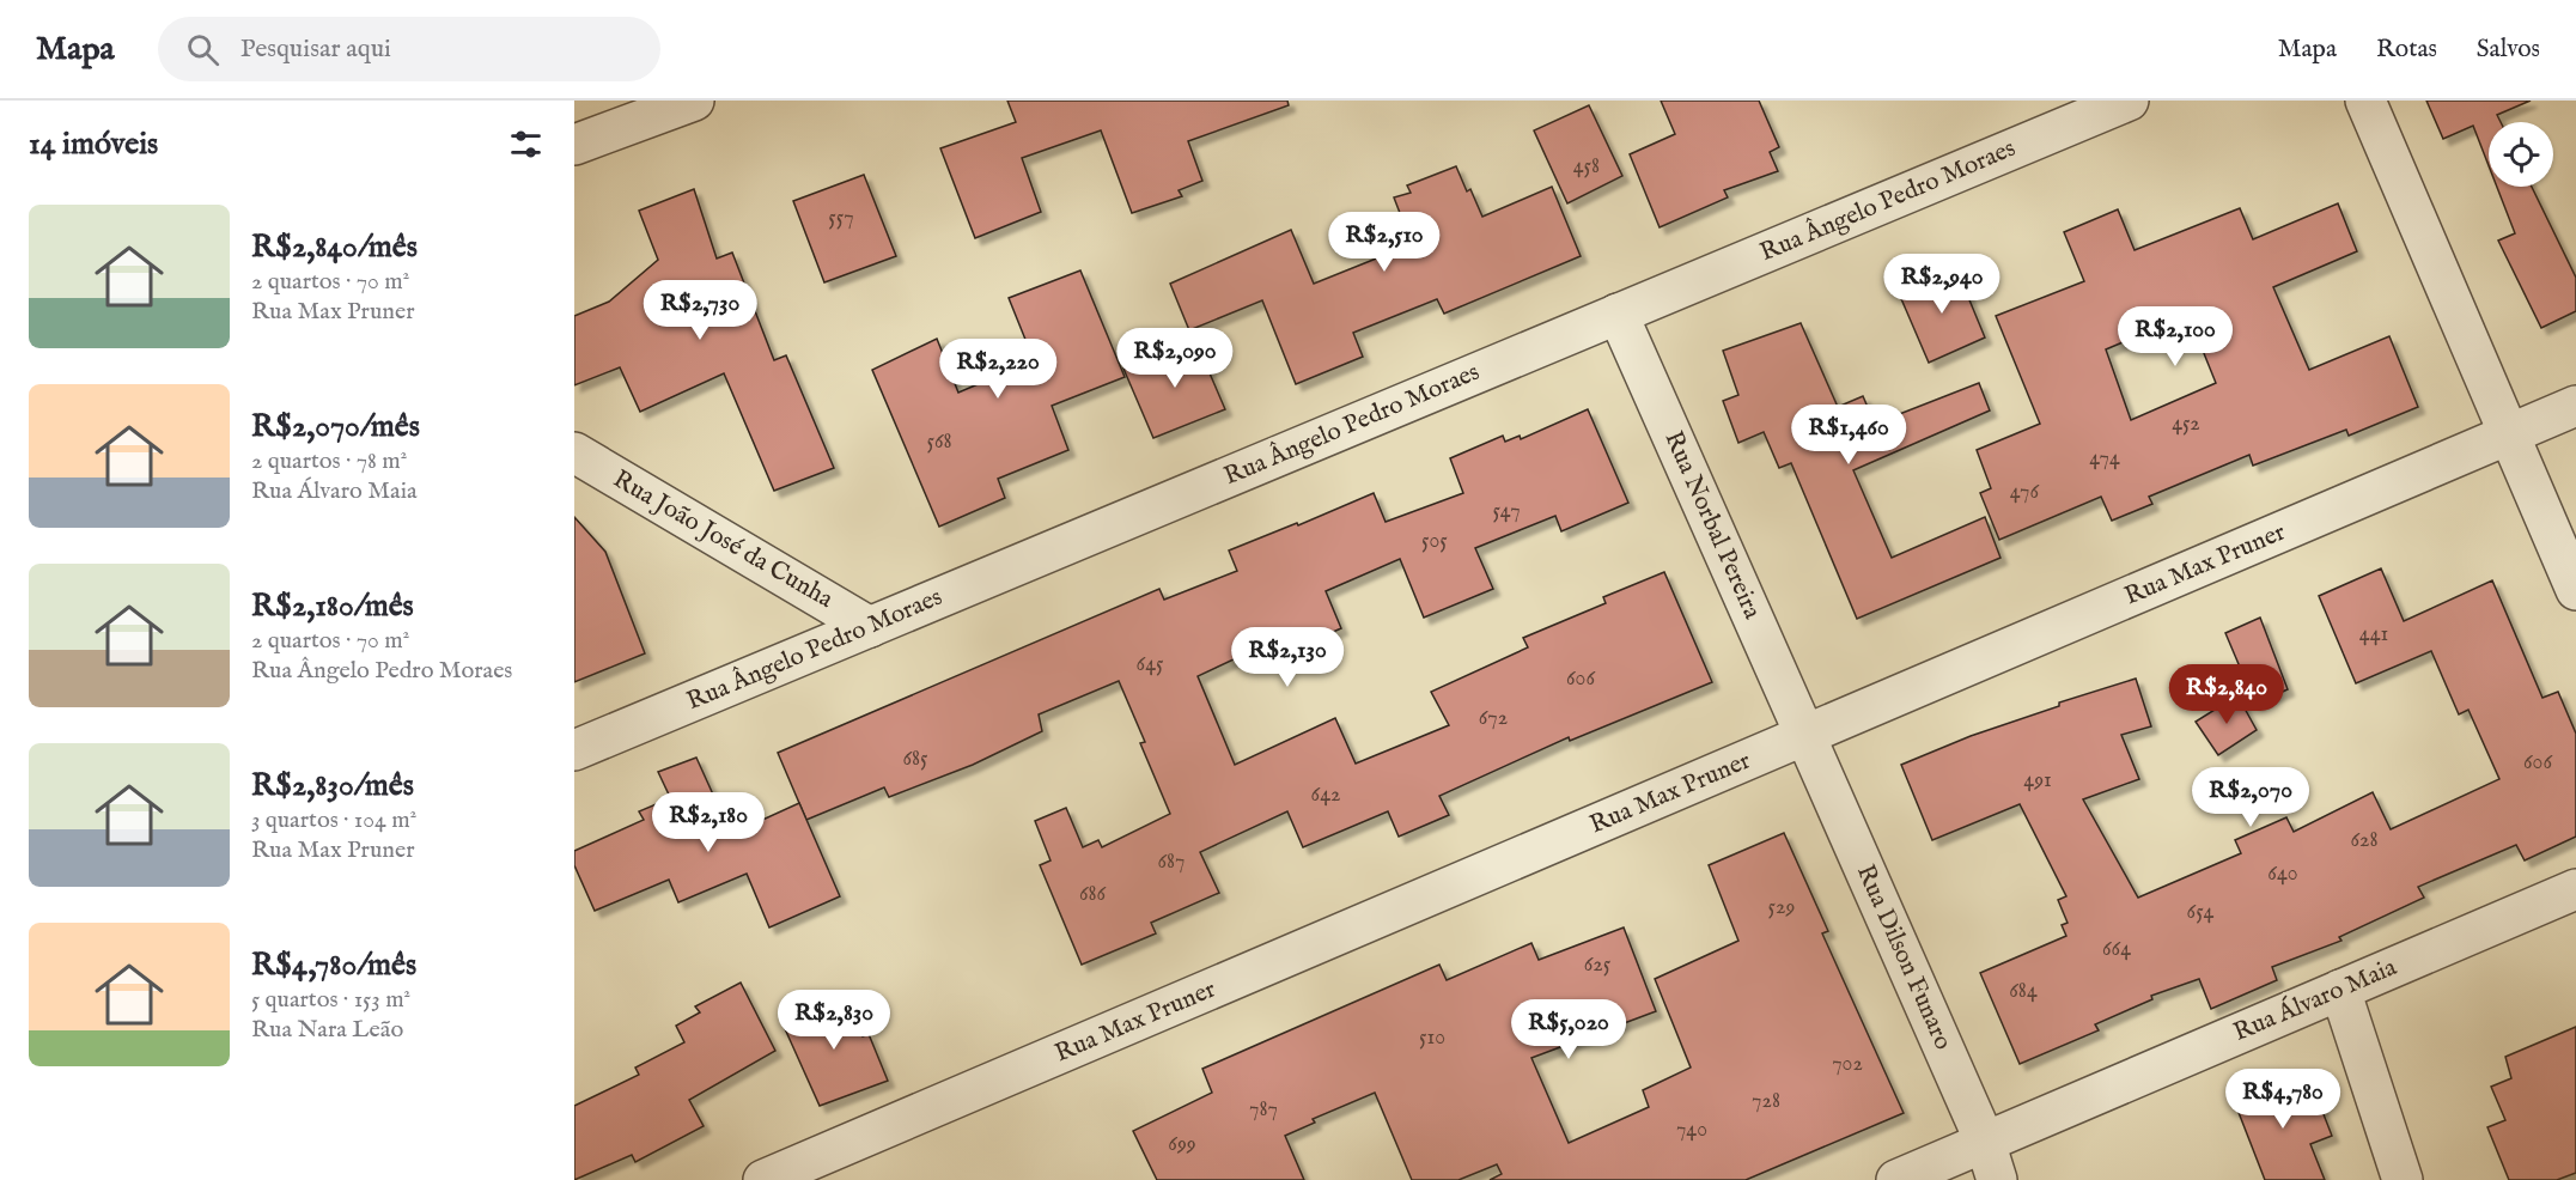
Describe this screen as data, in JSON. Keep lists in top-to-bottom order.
{
  "streets": {
    "street": [
      "Rua Ângelo Pedro Moraes",
      "Rua Norbal Pereira",
      "Rua João José da Cunha",
      "Rua Max Pruner",
      "Rua Dilson Funaro",
      "Rua Álvaro Maia"
    ]
  },
  "crossings": [
    ["Rua Ângelo Pedro Moraes", "Rua Norbal Pereira"],
    ["Rua Ângelo Pedro Moraes", "Rua João José da Cunha"],
    ["Rua Norbal Pereira", "Rua Max Pruner"],
    ["Rua Norbal Pereira", "Rua Dilson Funaro"],
    ["Rua Max Pruner", "Rua Dilson Funaro"],
    ["Rua Dilson Funaro", "Rua Álvaro Maia"]
  ],
  "house_numbers": [
    "458",
    "557",
    "452",
    "568",
    "474",
    "476",
    "547",
    "505",
    "441",
    "645",
    "606",
    "672",
    "685",
    "606",
    "491",
    "642",
    "628",
    "687",
    "640",
    "686",
    "529",
    "654",
    "664",
    "625",
    "684",
    "510",
    "702",
    "728",
    "787",
    "740",
    "699"
  ],
  "page": {
    "header": "Mapa",
    "search": "Pesquisar aqui",
    "nav": ["Mapa", "Rotas", "Salvos"],
    "heading": "14 imóveis",
    "list": [
      {
        "name": "R$2,840/mês",
        "note": "2 quartos · 70 m² · Rua Max Pruner"
      },
      {
        "name": "R$2,070/mês",
        "note": "2 quartos · 78 m² · Rua Álvaro Maia"
      },
      {
        "name": "R$2,180/mês",
        "note": "2 quartos · 70 m² · Rua Ângelo Pedro Moraes"
      },
      {
        "name": "R$2,830/mês",
        "note": "3 quartos · 104 m² · Rua Max Pruner"
      },
      {
        "name": "R$4,780/mês",
        "note": "5 quartos · 153 m² · Rua Nara Leão"
      }
    ],
    "price": [
      "R$2,510",
      "R$2,940",
      "R$2,730",
      "R$2,100",
      "R$2,090",
      "R$2,220",
      "R$1,460",
      "R$2,130",
      "R$2,840",
      "R$2,070",
      "R$2,180",
      "R$2,830",
      "R$5,020",
      "R$4,780"
    ]
  }
}
